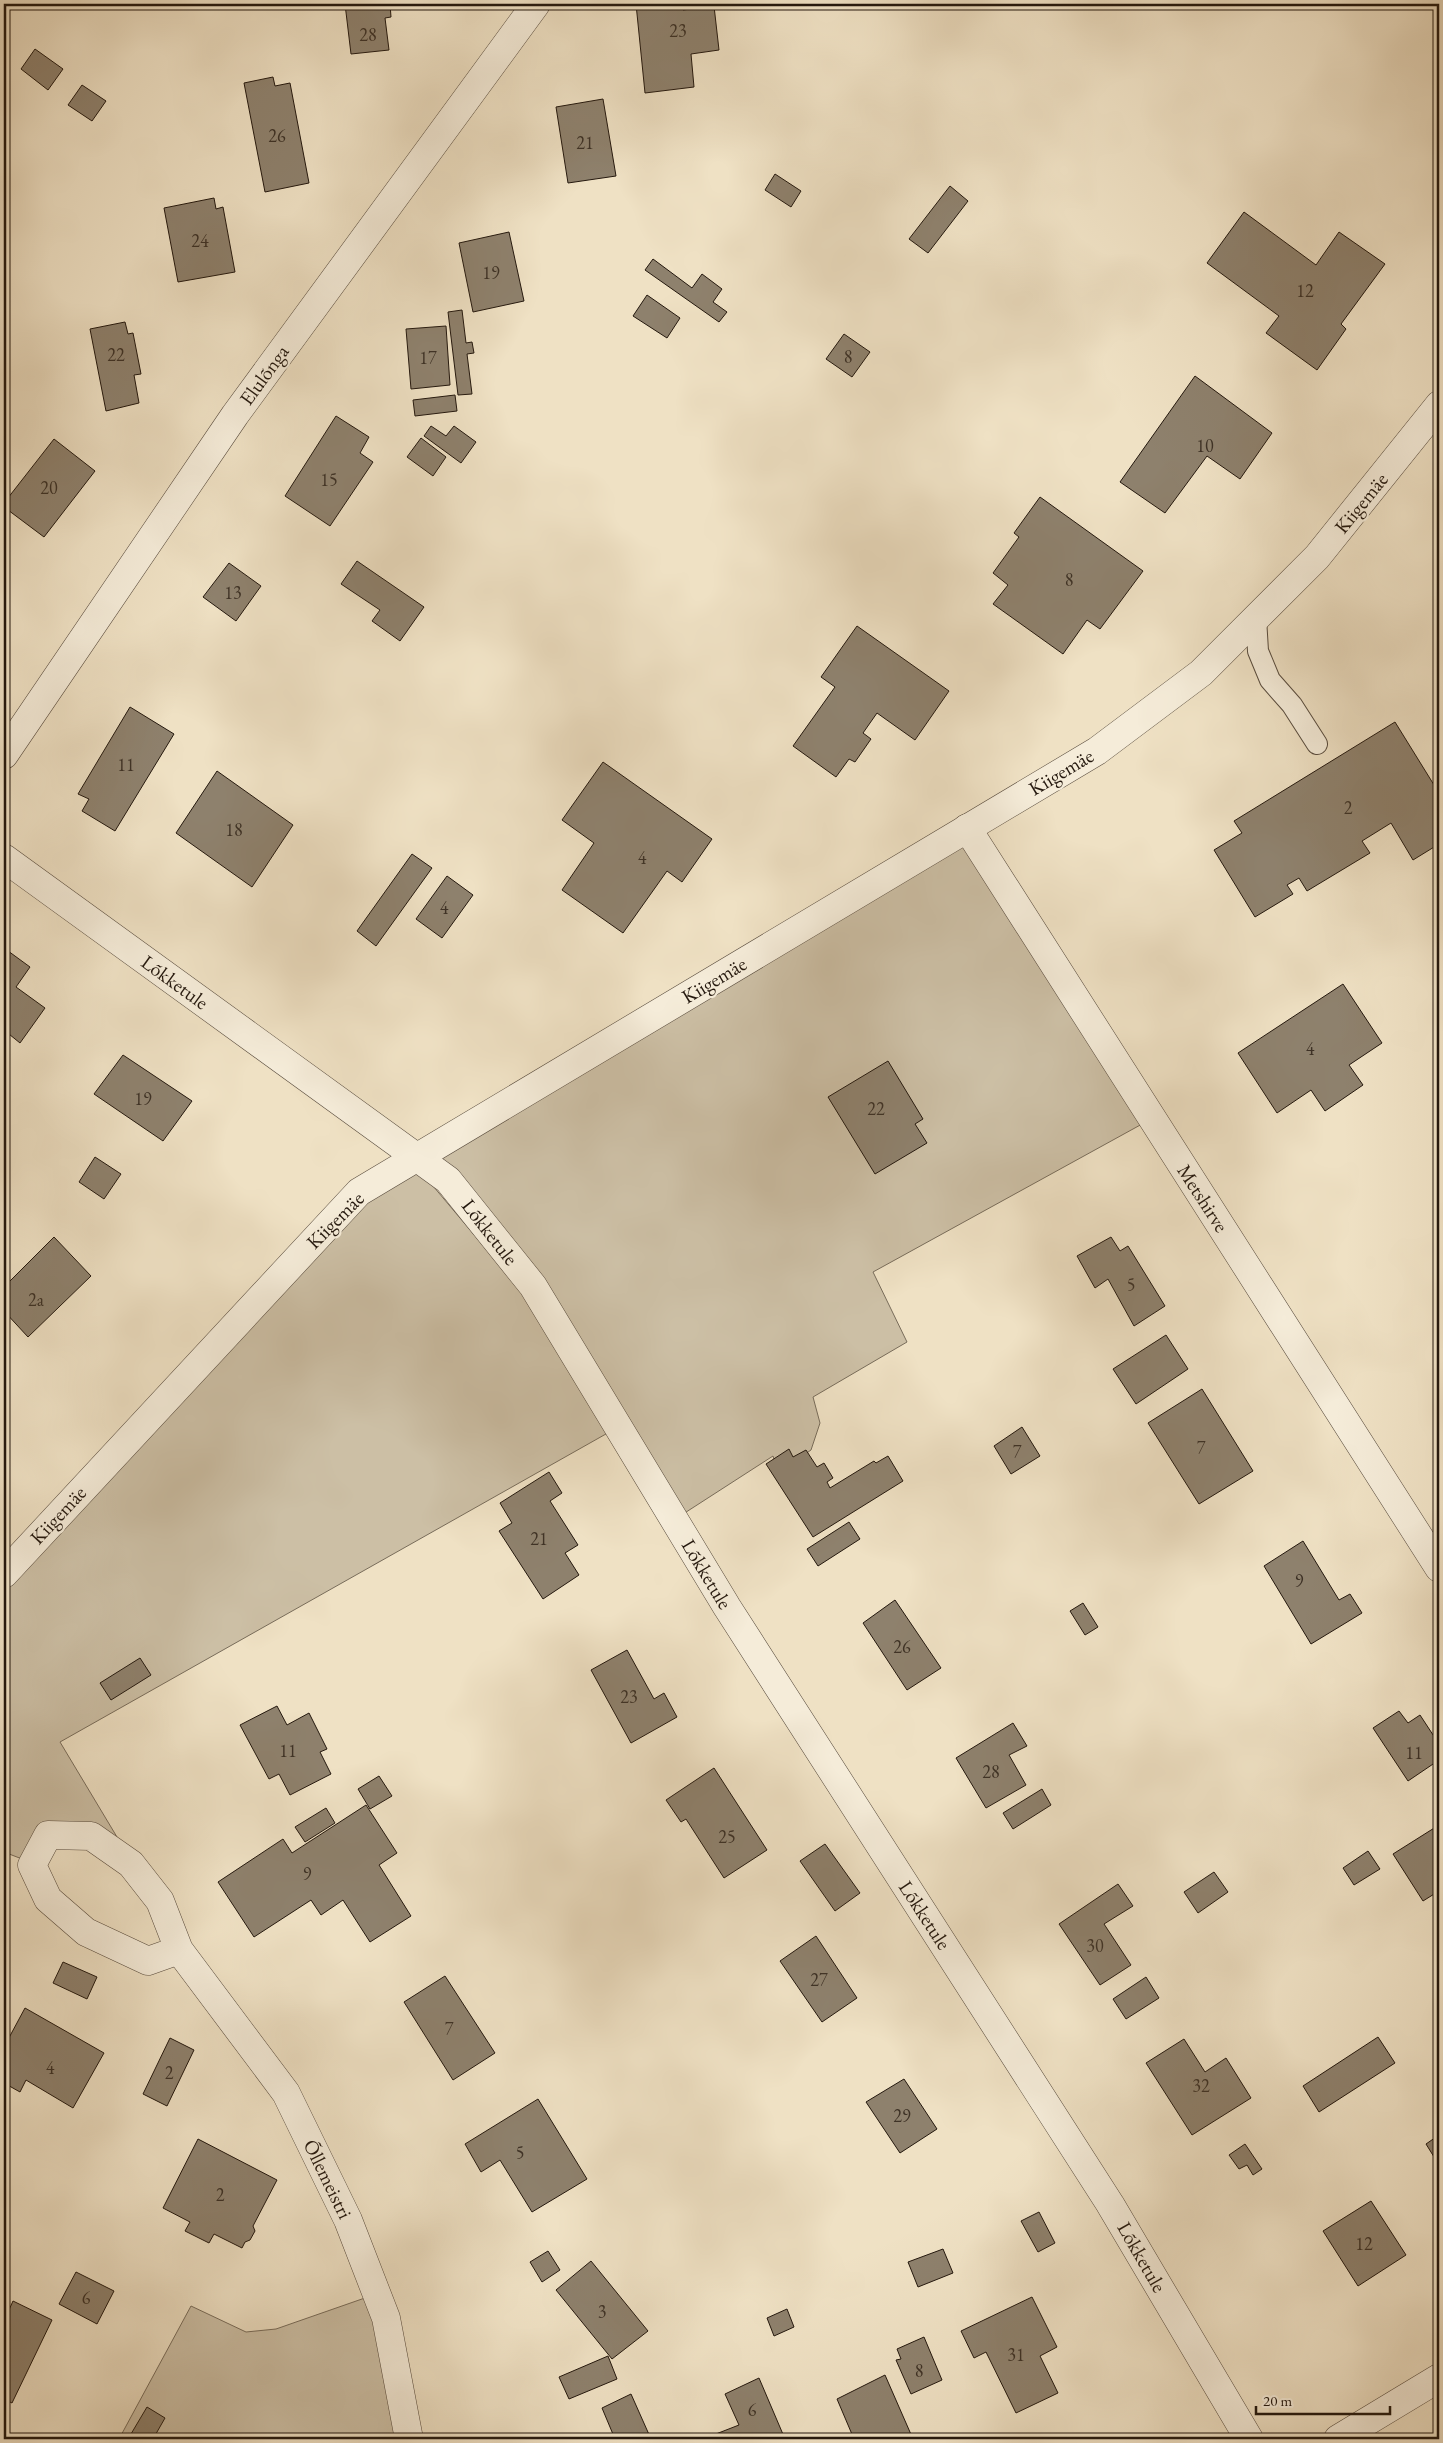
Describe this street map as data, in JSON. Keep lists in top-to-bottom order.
{
  "streets": {
    "street": [
      "Elulõnga",
      "Kiigemäe",
      "Lõkketule",
      "Metshirve",
      "Õllemeistri"
    ]
  },
  "crossings": [
    ["Kiigemäe", "Lõkketule"],
    ["Kiigemäe", "Metshirve"]
  ],
  "house_numbers": [
    "23",
    "28",
    "26",
    "21",
    "24",
    "19",
    "12",
    "22",
    "8",
    "17",
    "10",
    "15",
    "20",
    "8",
    "13",
    "11",
    "2",
    "18",
    "4",
    "4",
    "4",
    "19",
    "22",
    "5",
    "2a",
    "7",
    "7",
    "21",
    "9",
    "26",
    "23",
    "11",
    "11",
    "28",
    "25",
    "9",
    "30",
    "27",
    "7",
    "4",
    "2",
    "32",
    "29",
    "5",
    "2",
    "12",
    "6",
    "3",
    "31",
    "8",
    "6"
  ],
  "scale_bar": "20 m"
}
